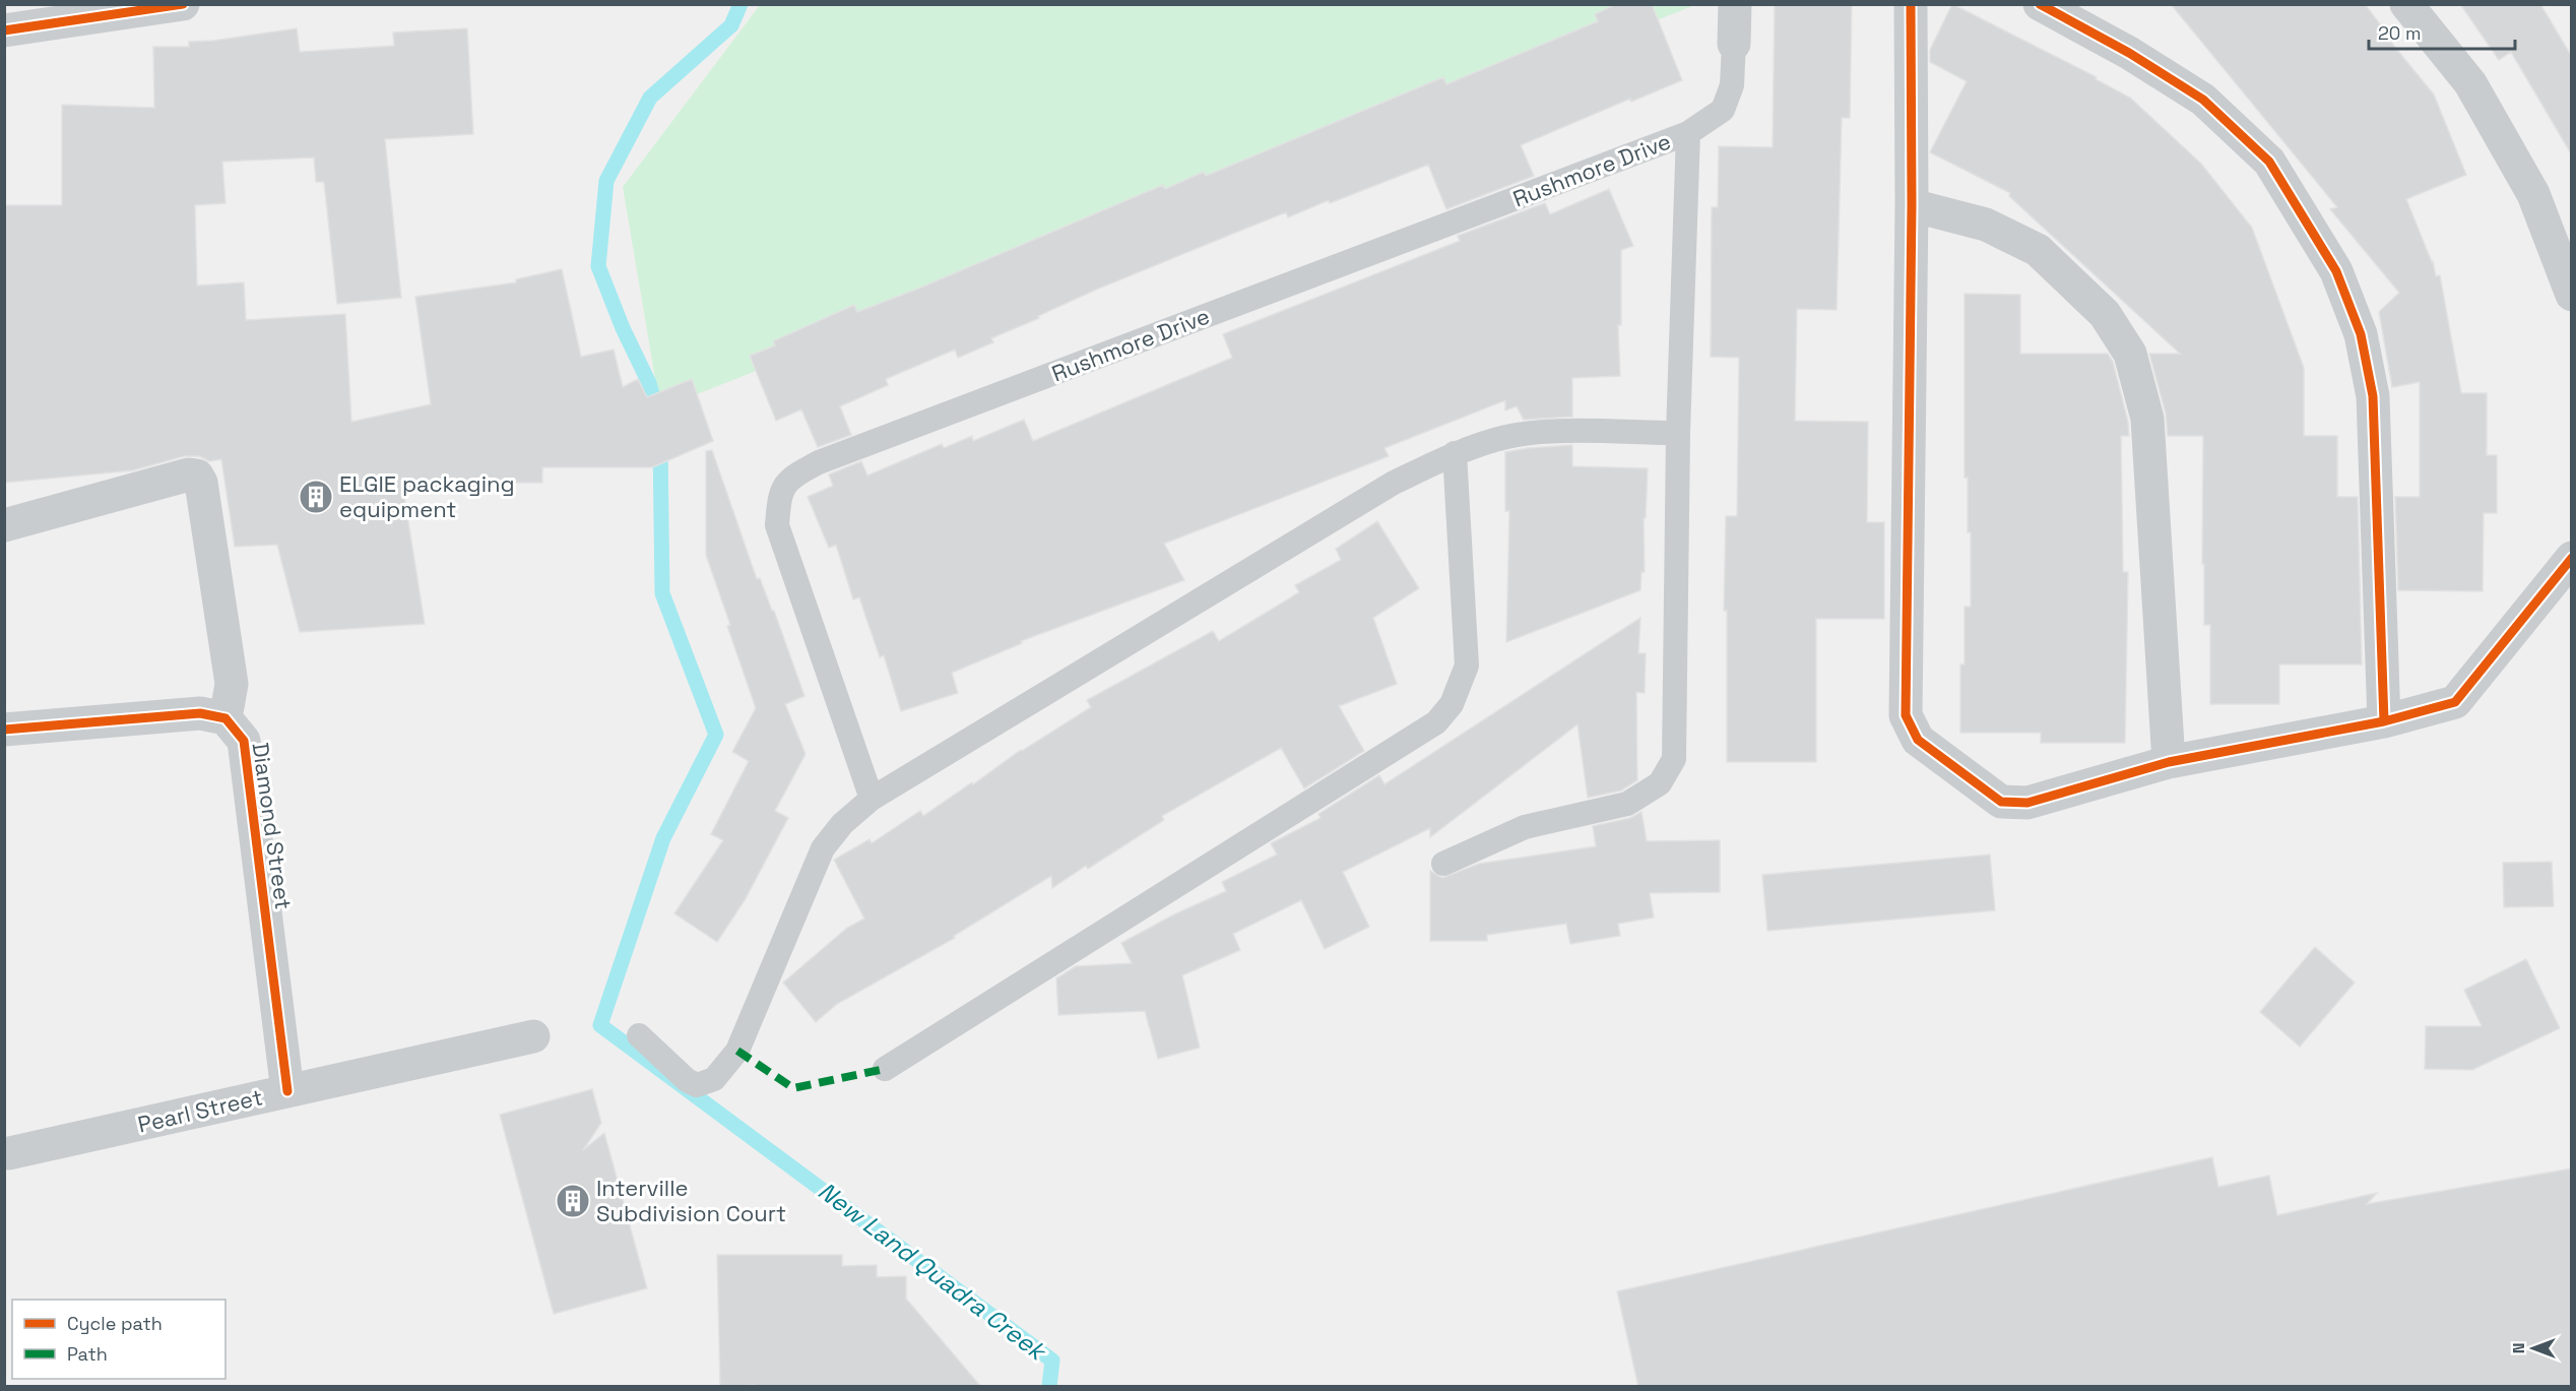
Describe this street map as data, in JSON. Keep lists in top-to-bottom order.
{
  "streets": {
    "street": ["Diamond Street", "Pearl Street"],
    "lane": ["Rushmore Drive"]
  },
  "crossings": [
    ["Diamond Street", "Pearl Street"]
  ],
  "water": ["New Land Quadra Creek"],
  "places": {
    "building": ["ELGIE packaging equipment", "Interville Subdivision Court"]
  },
  "legend": ["Cycle path", "Path"],
  "scale_bar": "20 m",
  "north": "left"
}
